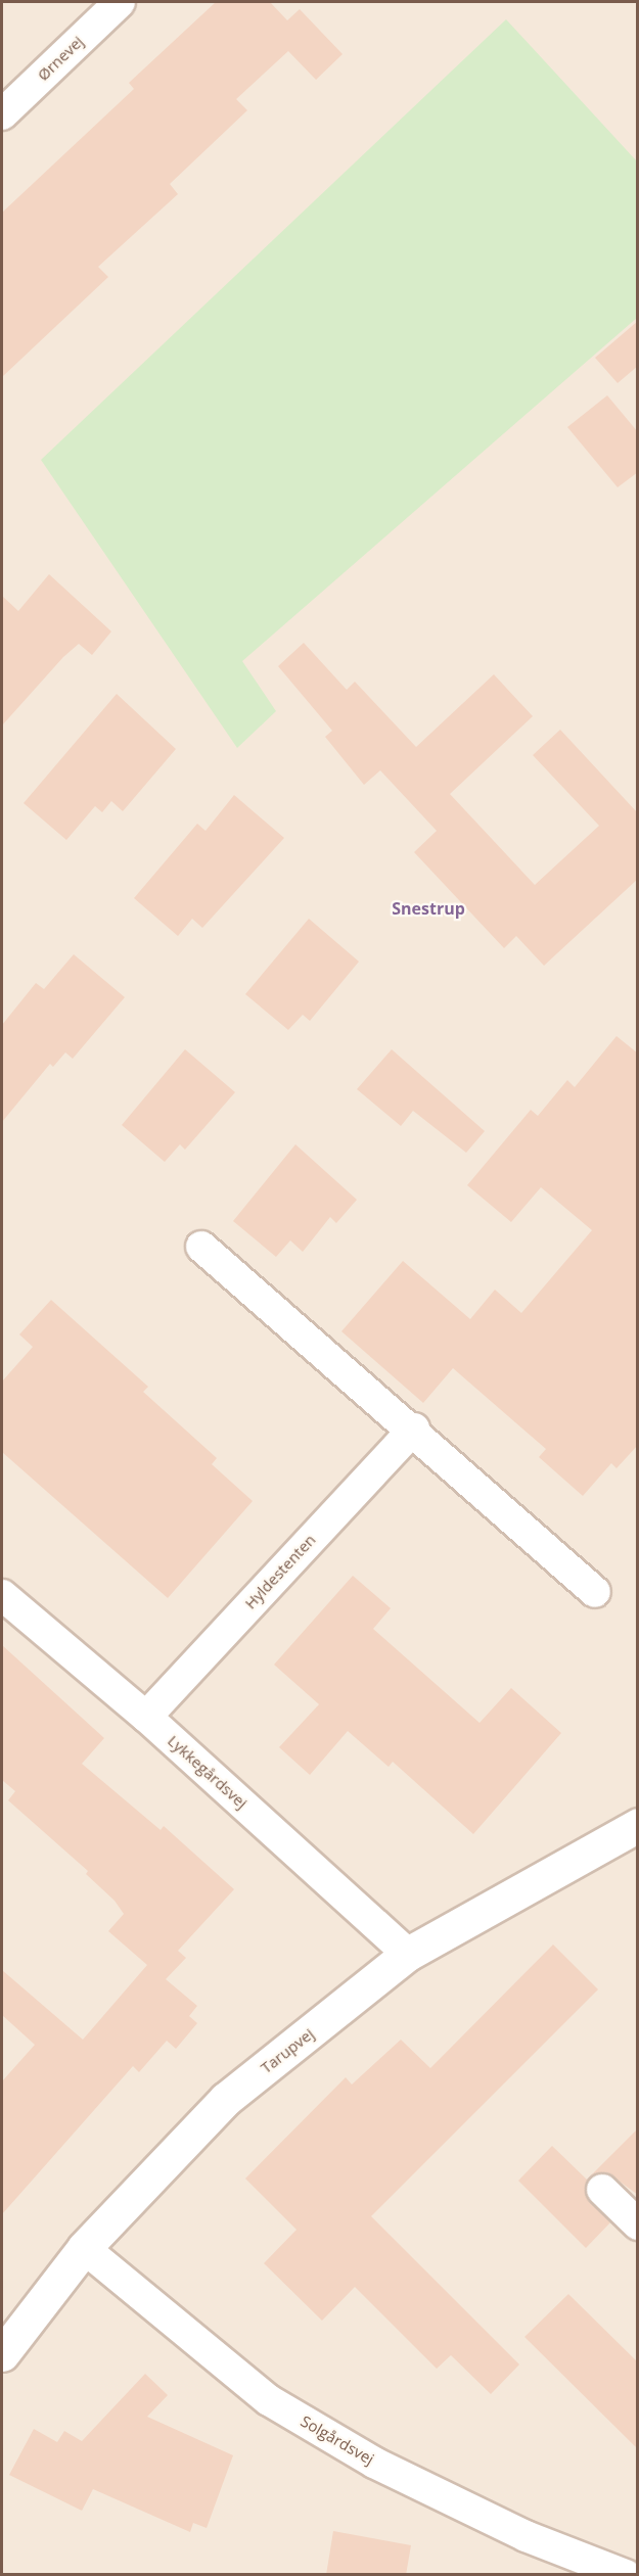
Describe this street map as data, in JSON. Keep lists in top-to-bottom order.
{
  "streets": {
    "street": [
      "Ørnevej",
      "Hyldestenten",
      "Lykkegårdsvej",
      "Tarupvej",
      "Solgårdsvej"
    ]
  },
  "crossings": [
    ["Hyldestenten", "Lykkegårdsvej"],
    ["Lykkegårdsvej", "Tarupvej"],
    ["Tarupvej", "Solgårdsvej"]
  ],
  "districts": ["Snestrup"]
}
